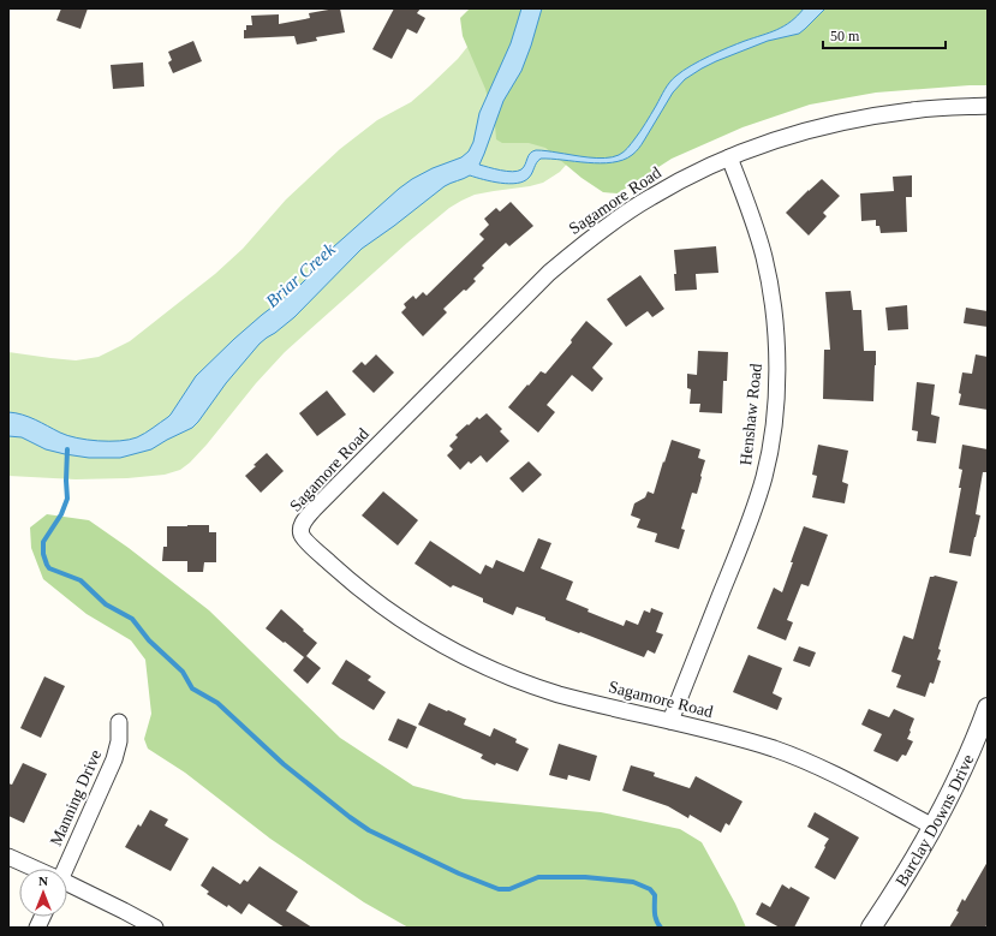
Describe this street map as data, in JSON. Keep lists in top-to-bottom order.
{
  "streets": {
    "street": [
      "Sagamore Road",
      "Henshaw Road",
      "Manning Drive",
      "Barclay Downs Drive"
    ]
  },
  "crossings": [
    ["Sagamore Road", "Henshaw Road"],
    ["Sagamore Road", "Barclay Downs Drive"]
  ],
  "water": ["Briar Creek"],
  "scale_bar": "50 m",
  "north": "top"
}
